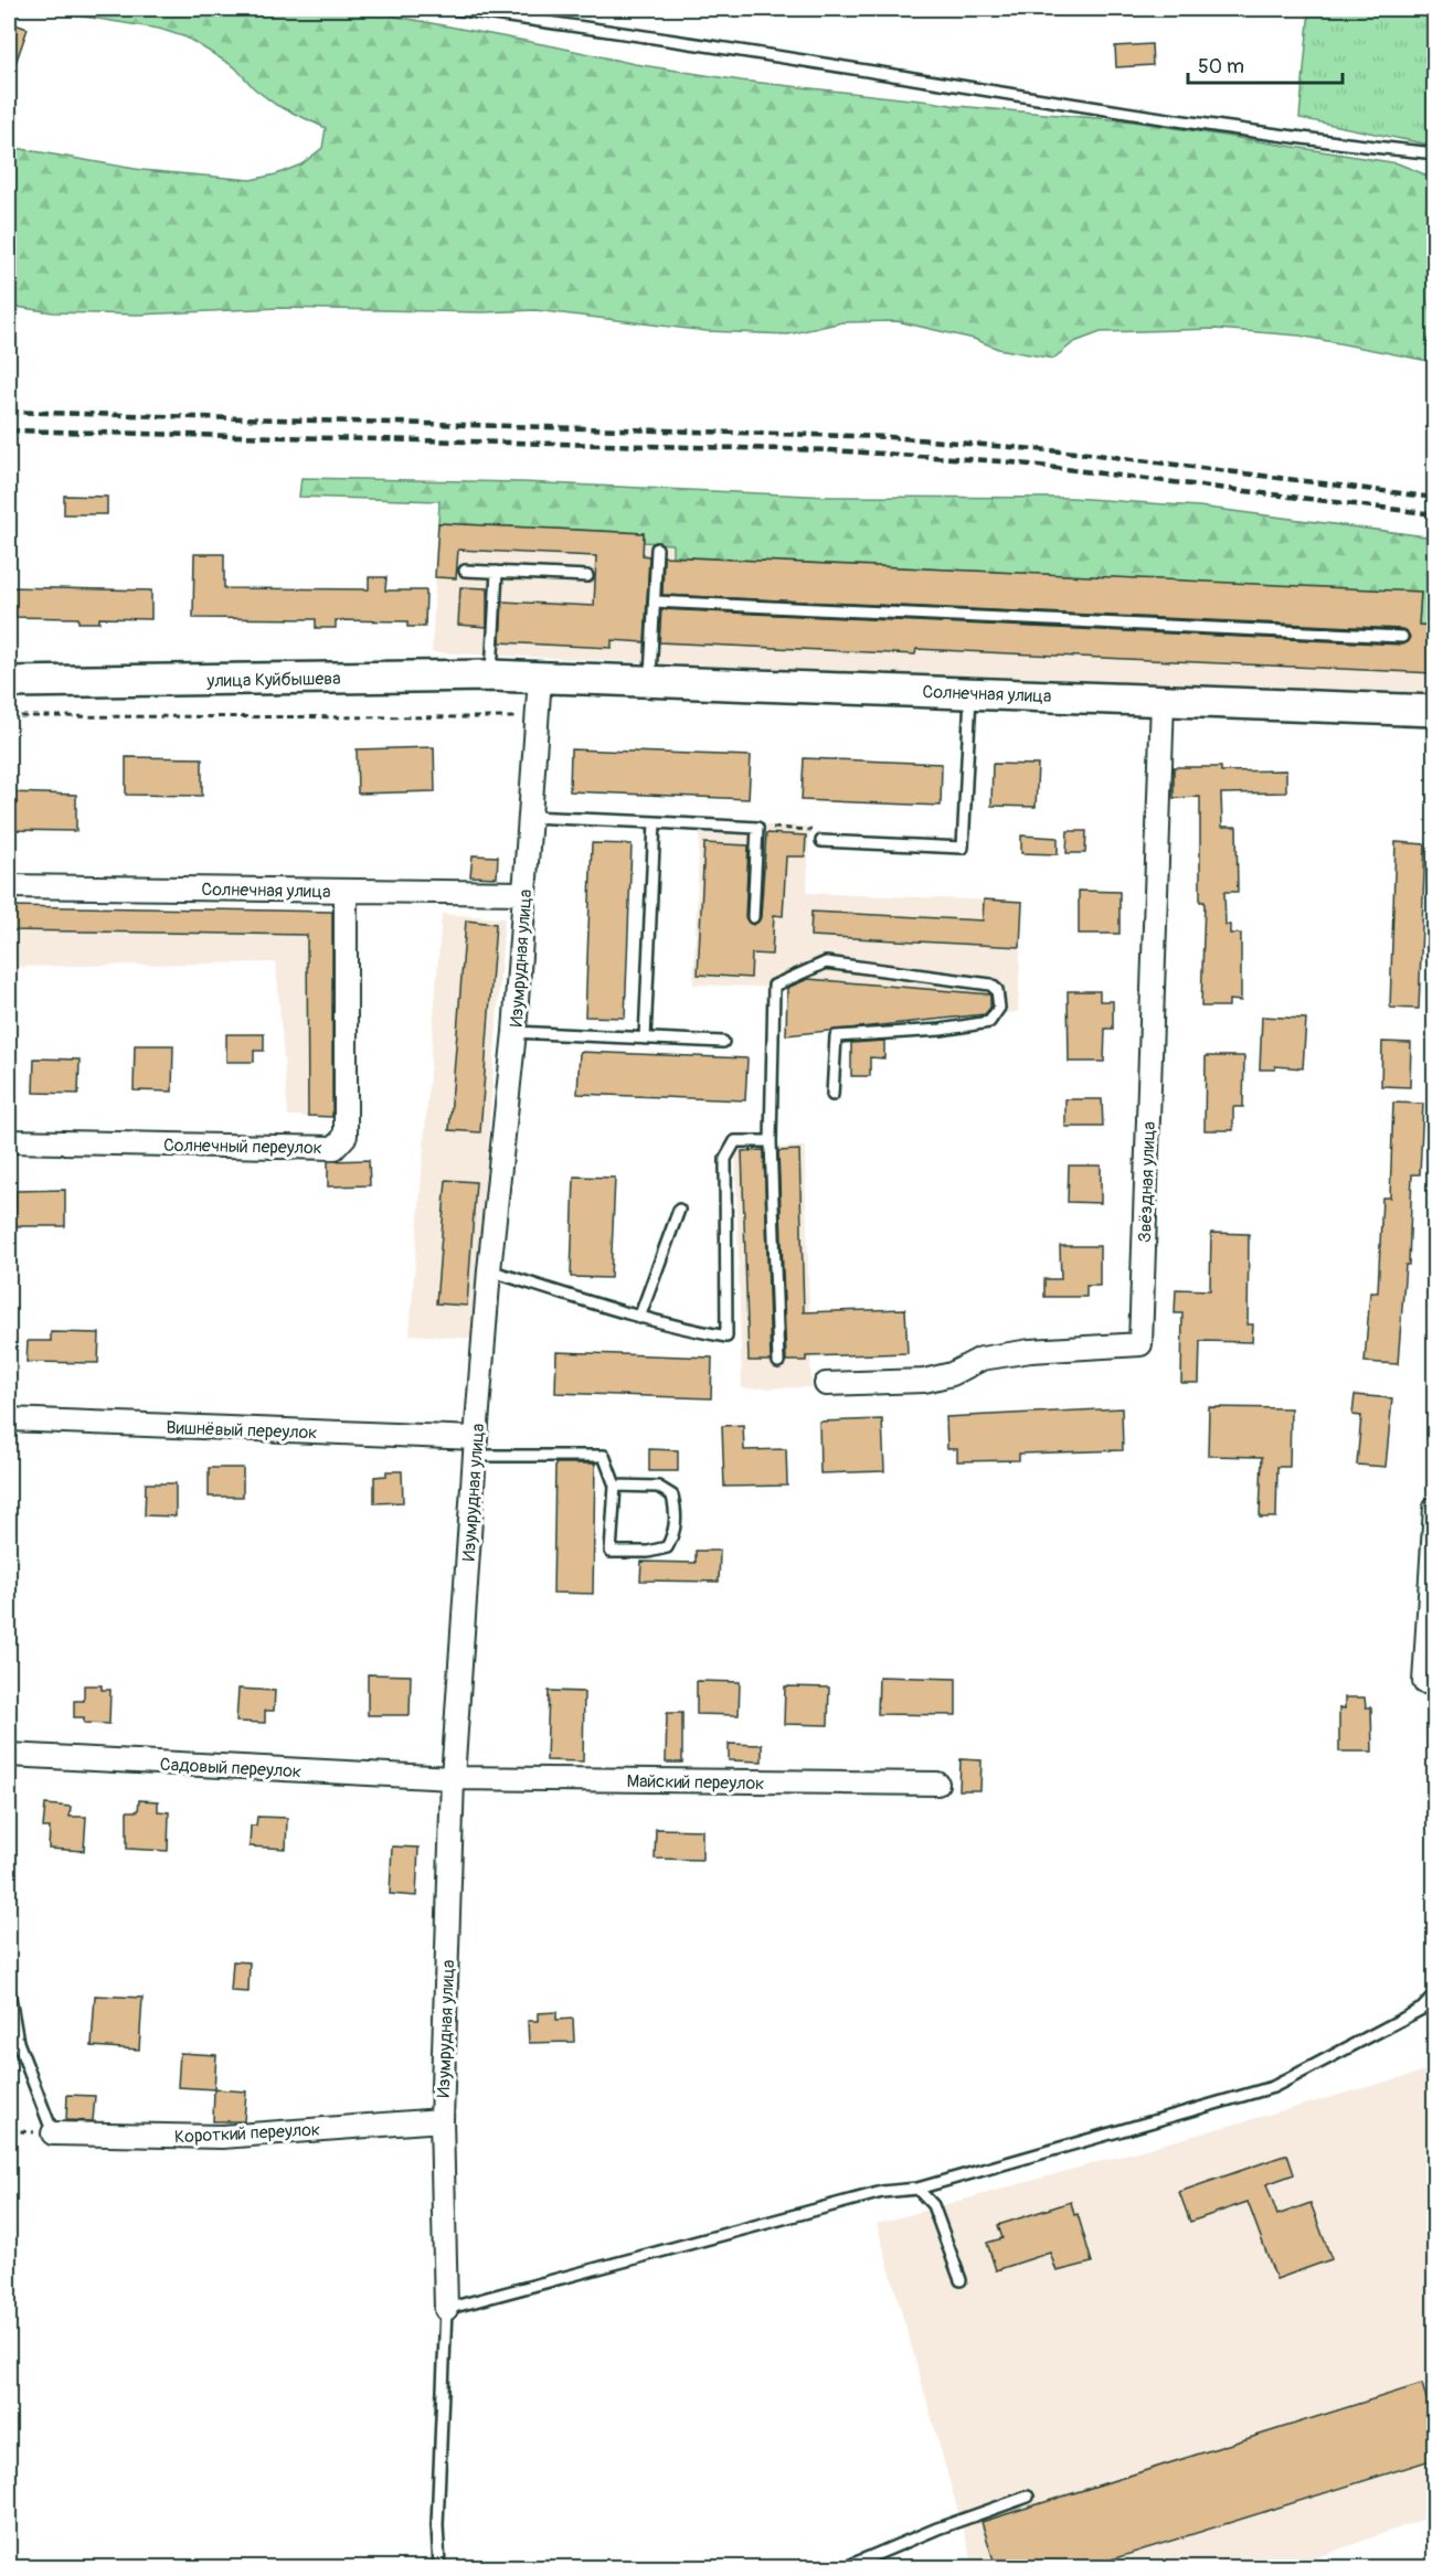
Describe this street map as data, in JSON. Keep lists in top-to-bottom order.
{
  "streets": {
    "street": [
      "улица Куйбышева",
      "Солнечная улица",
      "Изумрудная улица",
      "Солнечный переулок",
      "Звёздная улица",
      "Вишнёвый переулок",
      "Садовый переулок",
      "Майский переулок",
      "Короткий переулок"
    ]
  },
  "crossings": [
    ["улица Куйбышева", "Солнечная улица"],
    ["улица Куйбышева", "Изумрудная улица"],
    ["Солнечная улица", "Изумрудная улица"],
    ["Солнечная улица", "Солнечный переулок"],
    ["Солнечная улица", "Звёздная улица"],
    ["Изумрудная улица", "Вишнёвый переулок"],
    ["Изумрудная улица", "Садовый переулок"],
    ["Изумрудная улица", "Майский переулок"],
    ["Изумрудная улица", "Короткий переулок"],
    ["Садовый переулок", "Майский переулок"]
  ],
  "scale_bar": "50 m"
}
